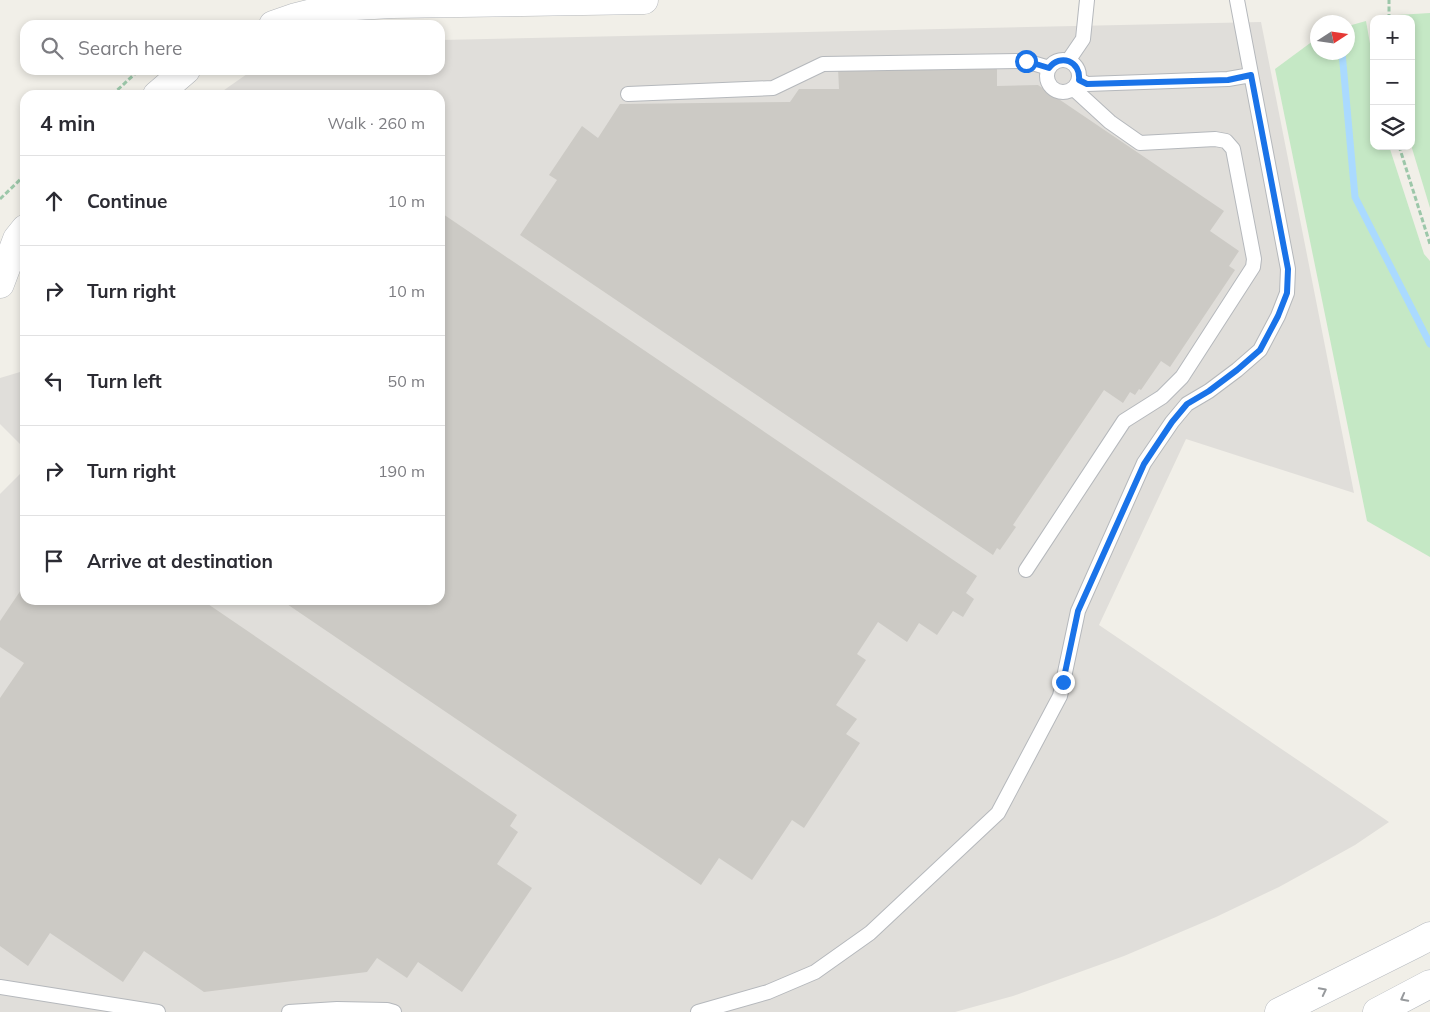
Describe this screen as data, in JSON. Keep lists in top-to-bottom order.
{
  "north": "right",
  "page": {
    "map_buttons": ["+", "−"],
    "search": "Search here",
    "heading": ["4 min", "Walk · 260 m"],
    "list": [
      ["Continue", "10 m"],
      ["Turn right", "10 m"],
      ["Turn left", "50 m"],
      ["Turn right", "190 m"],
      "Arrive at destination"
    ]
  }
}
